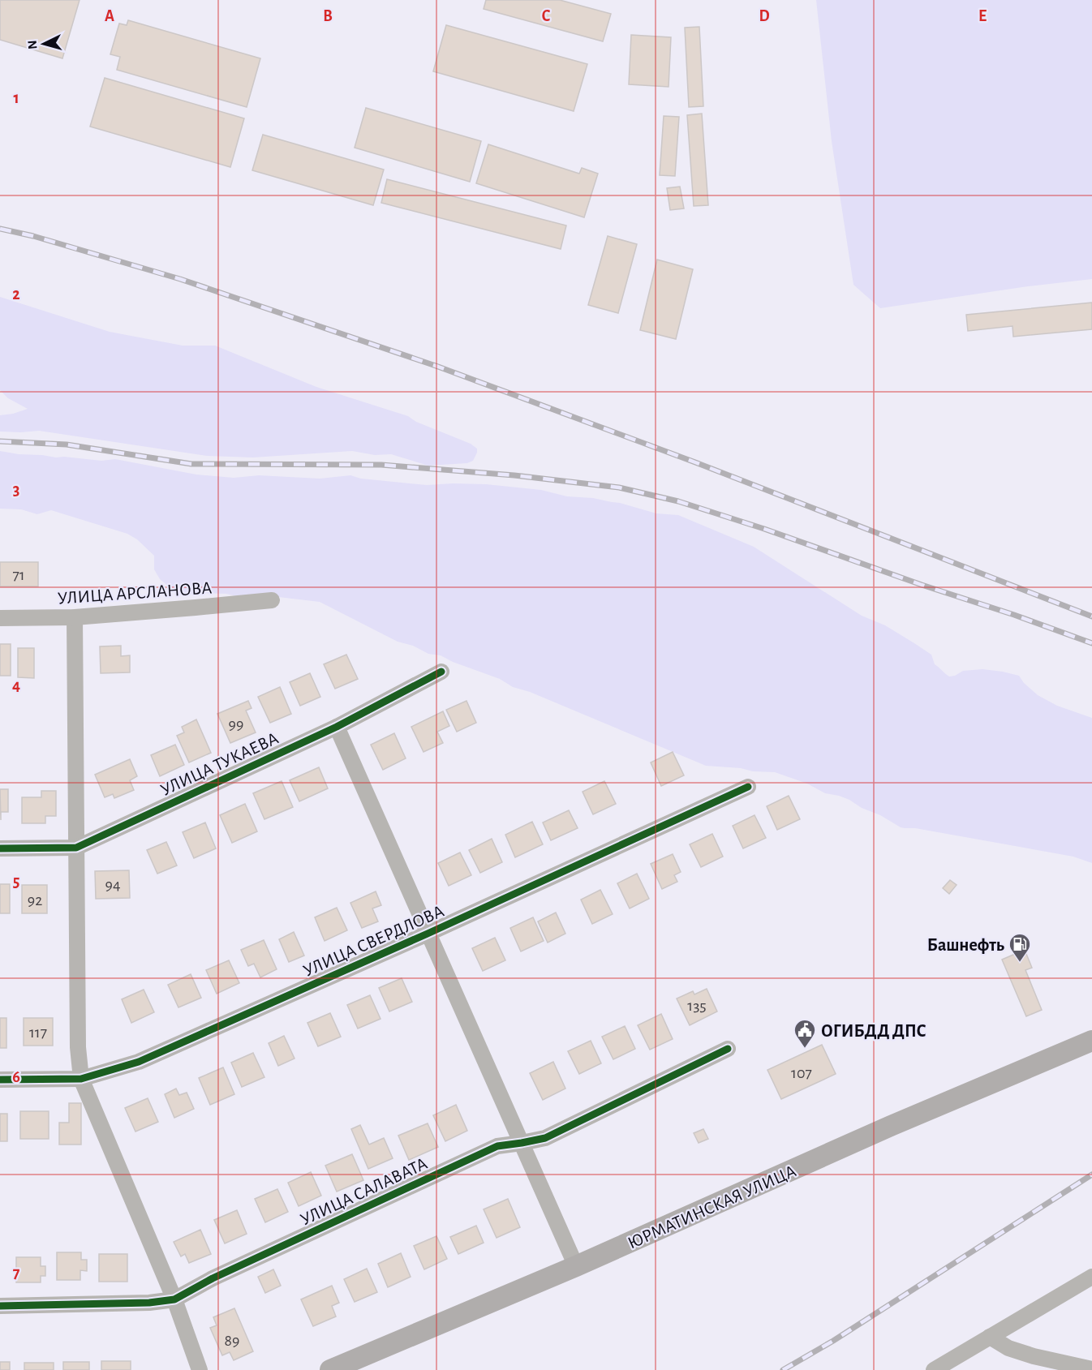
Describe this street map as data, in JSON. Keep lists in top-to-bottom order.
{
  "streets": {
    "main road": ["ЮРМАТИНСКАЯ УЛИЦА"],
    "street": [
      "УЛИЦА АРСЛАНОВА",
      "УЛИЦА ТУКАЕВА",
      "УЛИЦА СВЕРДЛОВА",
      "УЛИЦА САЛАВАТА"
    ]
  },
  "places": {
    "fuel station": ["Башнефть"],
    "public building": ["ОГИБДД ДПС"]
  },
  "house_numbers": [
    "71",
    "99",
    "94",
    "92",
    "135",
    "117",
    "107",
    "89"
  ],
  "north": "left",
  "grid": {
    "columns": [
      "A",
      "B",
      "C",
      "D",
      "E"
    ],
    "rows": [
      "1",
      "2",
      "3",
      "4",
      "5",
      "6",
      "7"
    ]
  }
}
